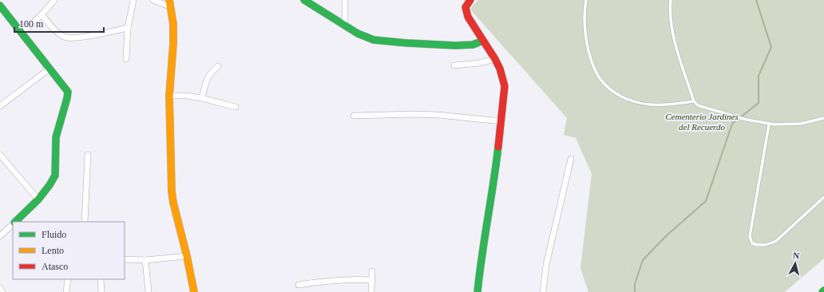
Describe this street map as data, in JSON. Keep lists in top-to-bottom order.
{
  "parks": ["Cementerio Jardines del Recuerdo"],
  "legend": ["Fluido", "Lento", "Atasco"],
  "scale_bar": "100 m",
  "north": "top"
}
